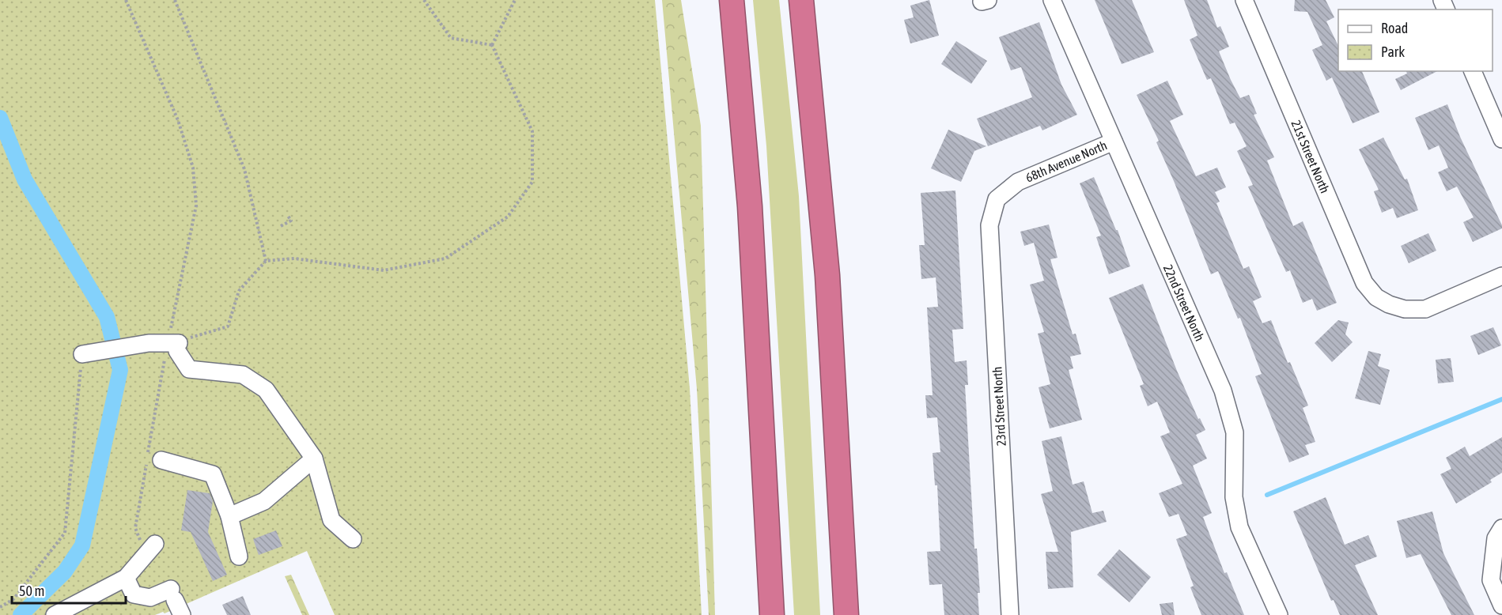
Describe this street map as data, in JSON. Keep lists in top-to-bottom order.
{
  "streets": {
    "street": [
      "21st Street North",
      "68th Avenue North",
      "22nd Street North",
      "23rd Street North"
    ]
  },
  "crossings": [
    ["68th Avenue North", "22nd Street North"],
    ["68th Avenue North", "23rd Street North"]
  ],
  "legend": ["Road", "Park"],
  "scale_bar": "50 m"
}
